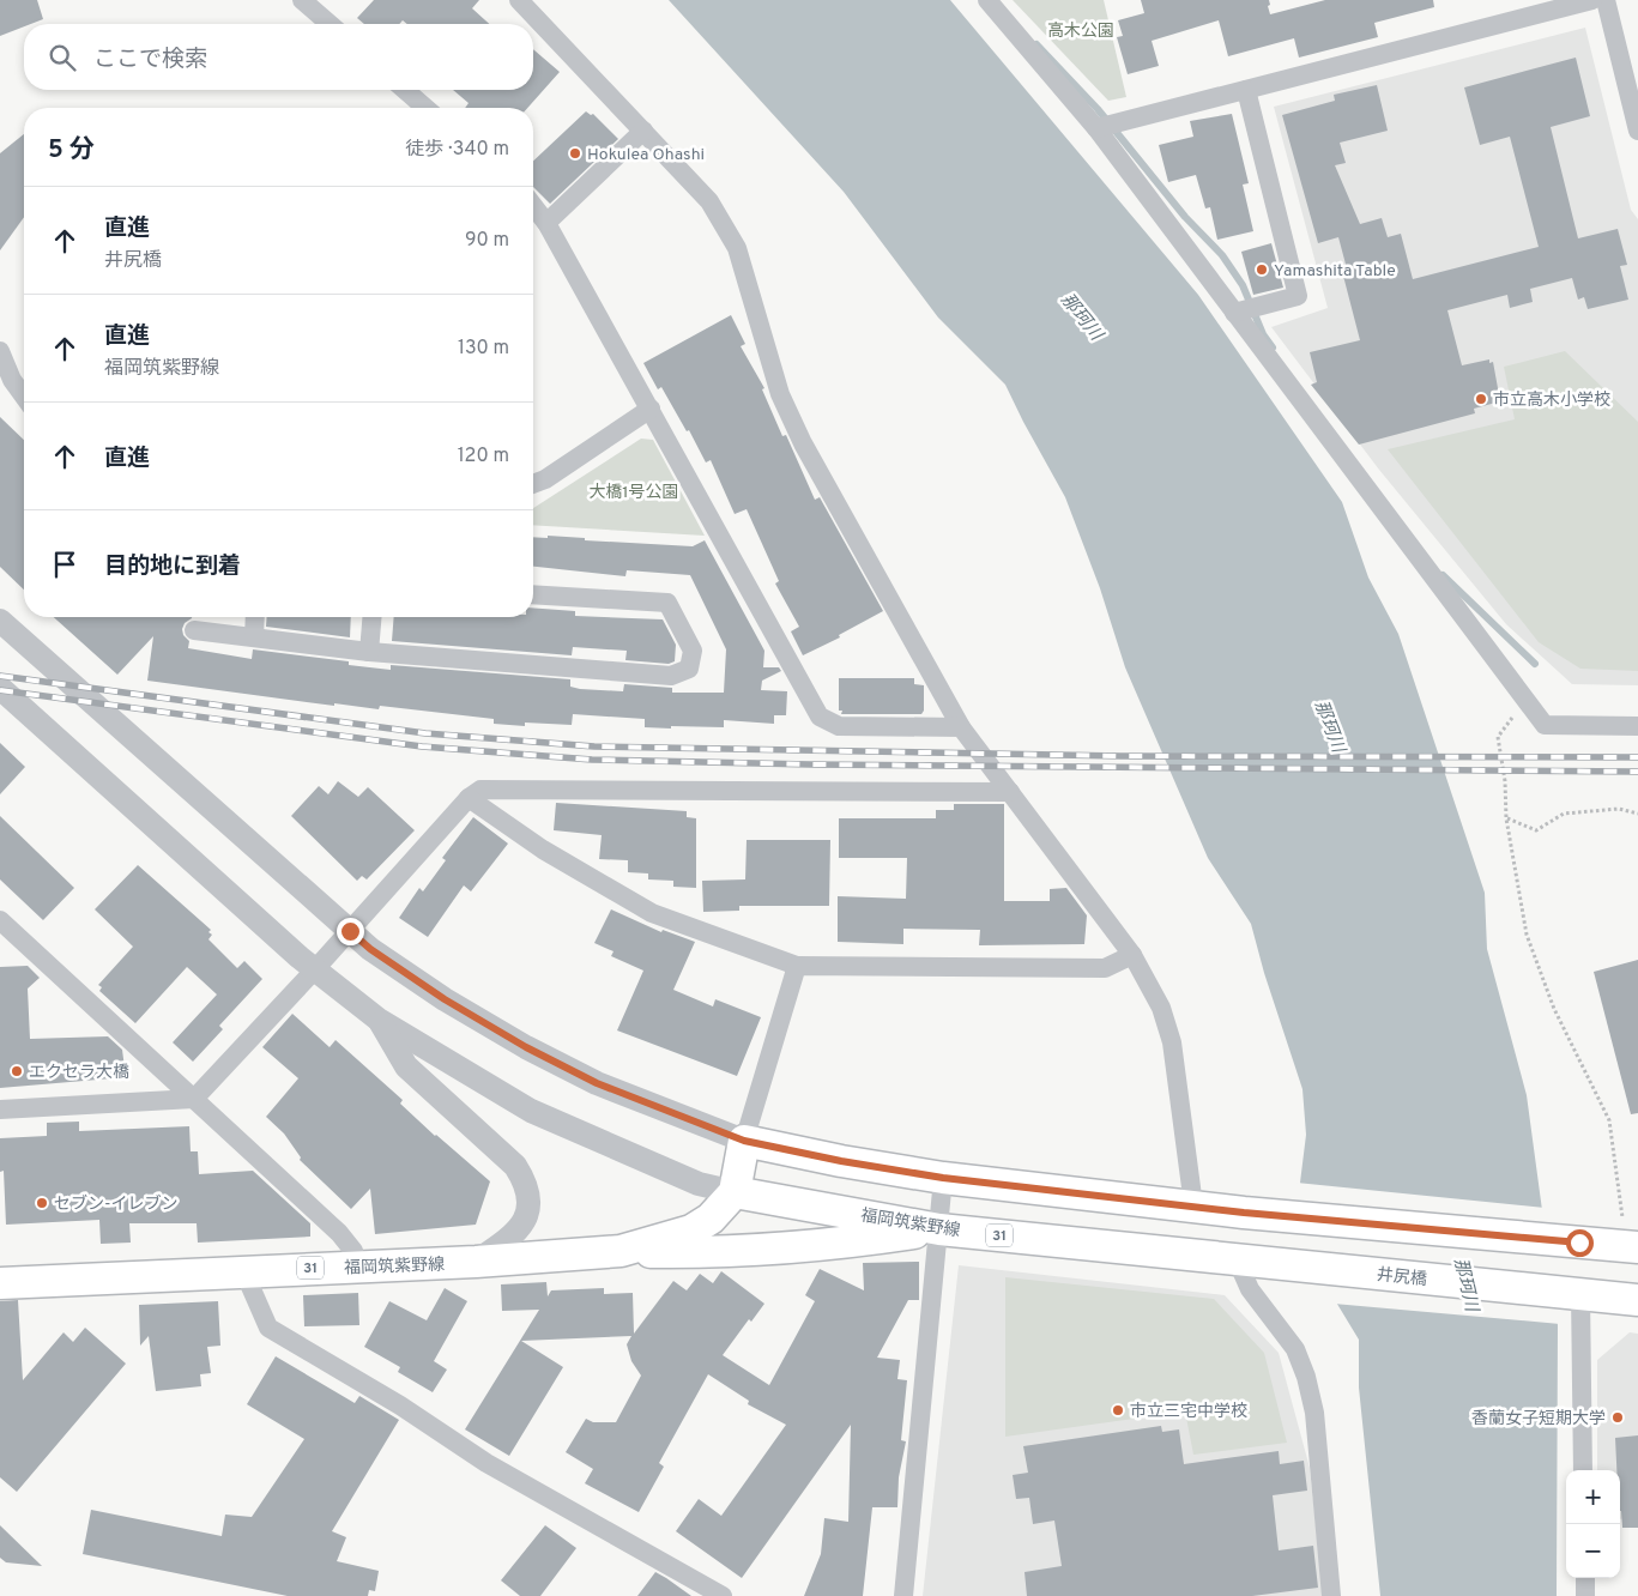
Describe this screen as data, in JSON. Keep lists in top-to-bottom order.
{
  "streets": {
    "main road": ["福岡筑紫野線", "31", "井尻橋"]
  },
  "crossings": [
    ["福岡筑紫野線", "井尻橋"],
    ["31", "井尻橋"]
  ],
  "water": ["那珂川"],
  "parks": ["高木公園", "大橋1号公園"],
  "places": [
    "Hokulea Ohashi",
    "Yamashita Table",
    "市立高木小学校",
    "エクセラ大橋",
    "セブン-イレブン",
    "市立三宅中学校",
    "香蘭女子短期大学"
  ],
  "page": {
    "search": "ここで検索",
    "heading": ["5 分", "徒歩 · 340 m"],
    "list": [
      ["直進", "井尻橋", "90 m"],
      ["直進", "福岡筑紫野線", "130 m"],
      ["直進", "120 m"],
      "目的地に到着"
    ],
    "map_buttons": ["+", "−"]
  }
}
